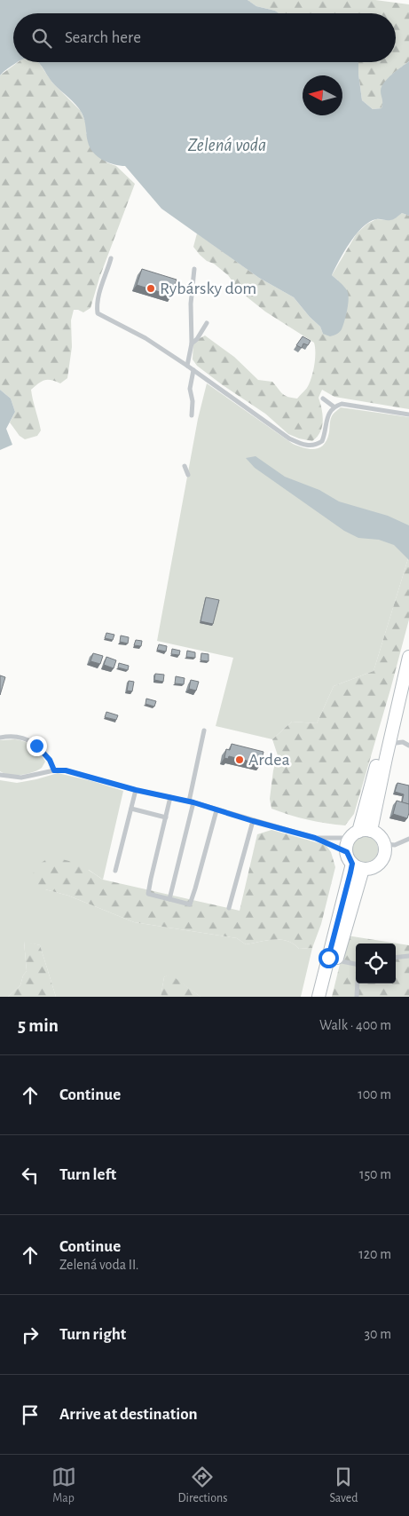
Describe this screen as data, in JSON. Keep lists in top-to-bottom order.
{
  "water": ["Zelená voda"],
  "places": ["Rybársky dom", "Ardea"],
  "north": "left",
  "page": {
    "search": "Search here",
    "heading": ["5 min", "Walk · 400 m"],
    "list": [
      ["Continue", "100 m"],
      ["Turn left", "150 m"],
      ["Continue", "Zelená voda II.", "120 m"],
      ["Turn right", "30 m"],
      "Arrive at destination"
    ],
    "nav": ["Map", "Directions", "Saved"]
  }
}
